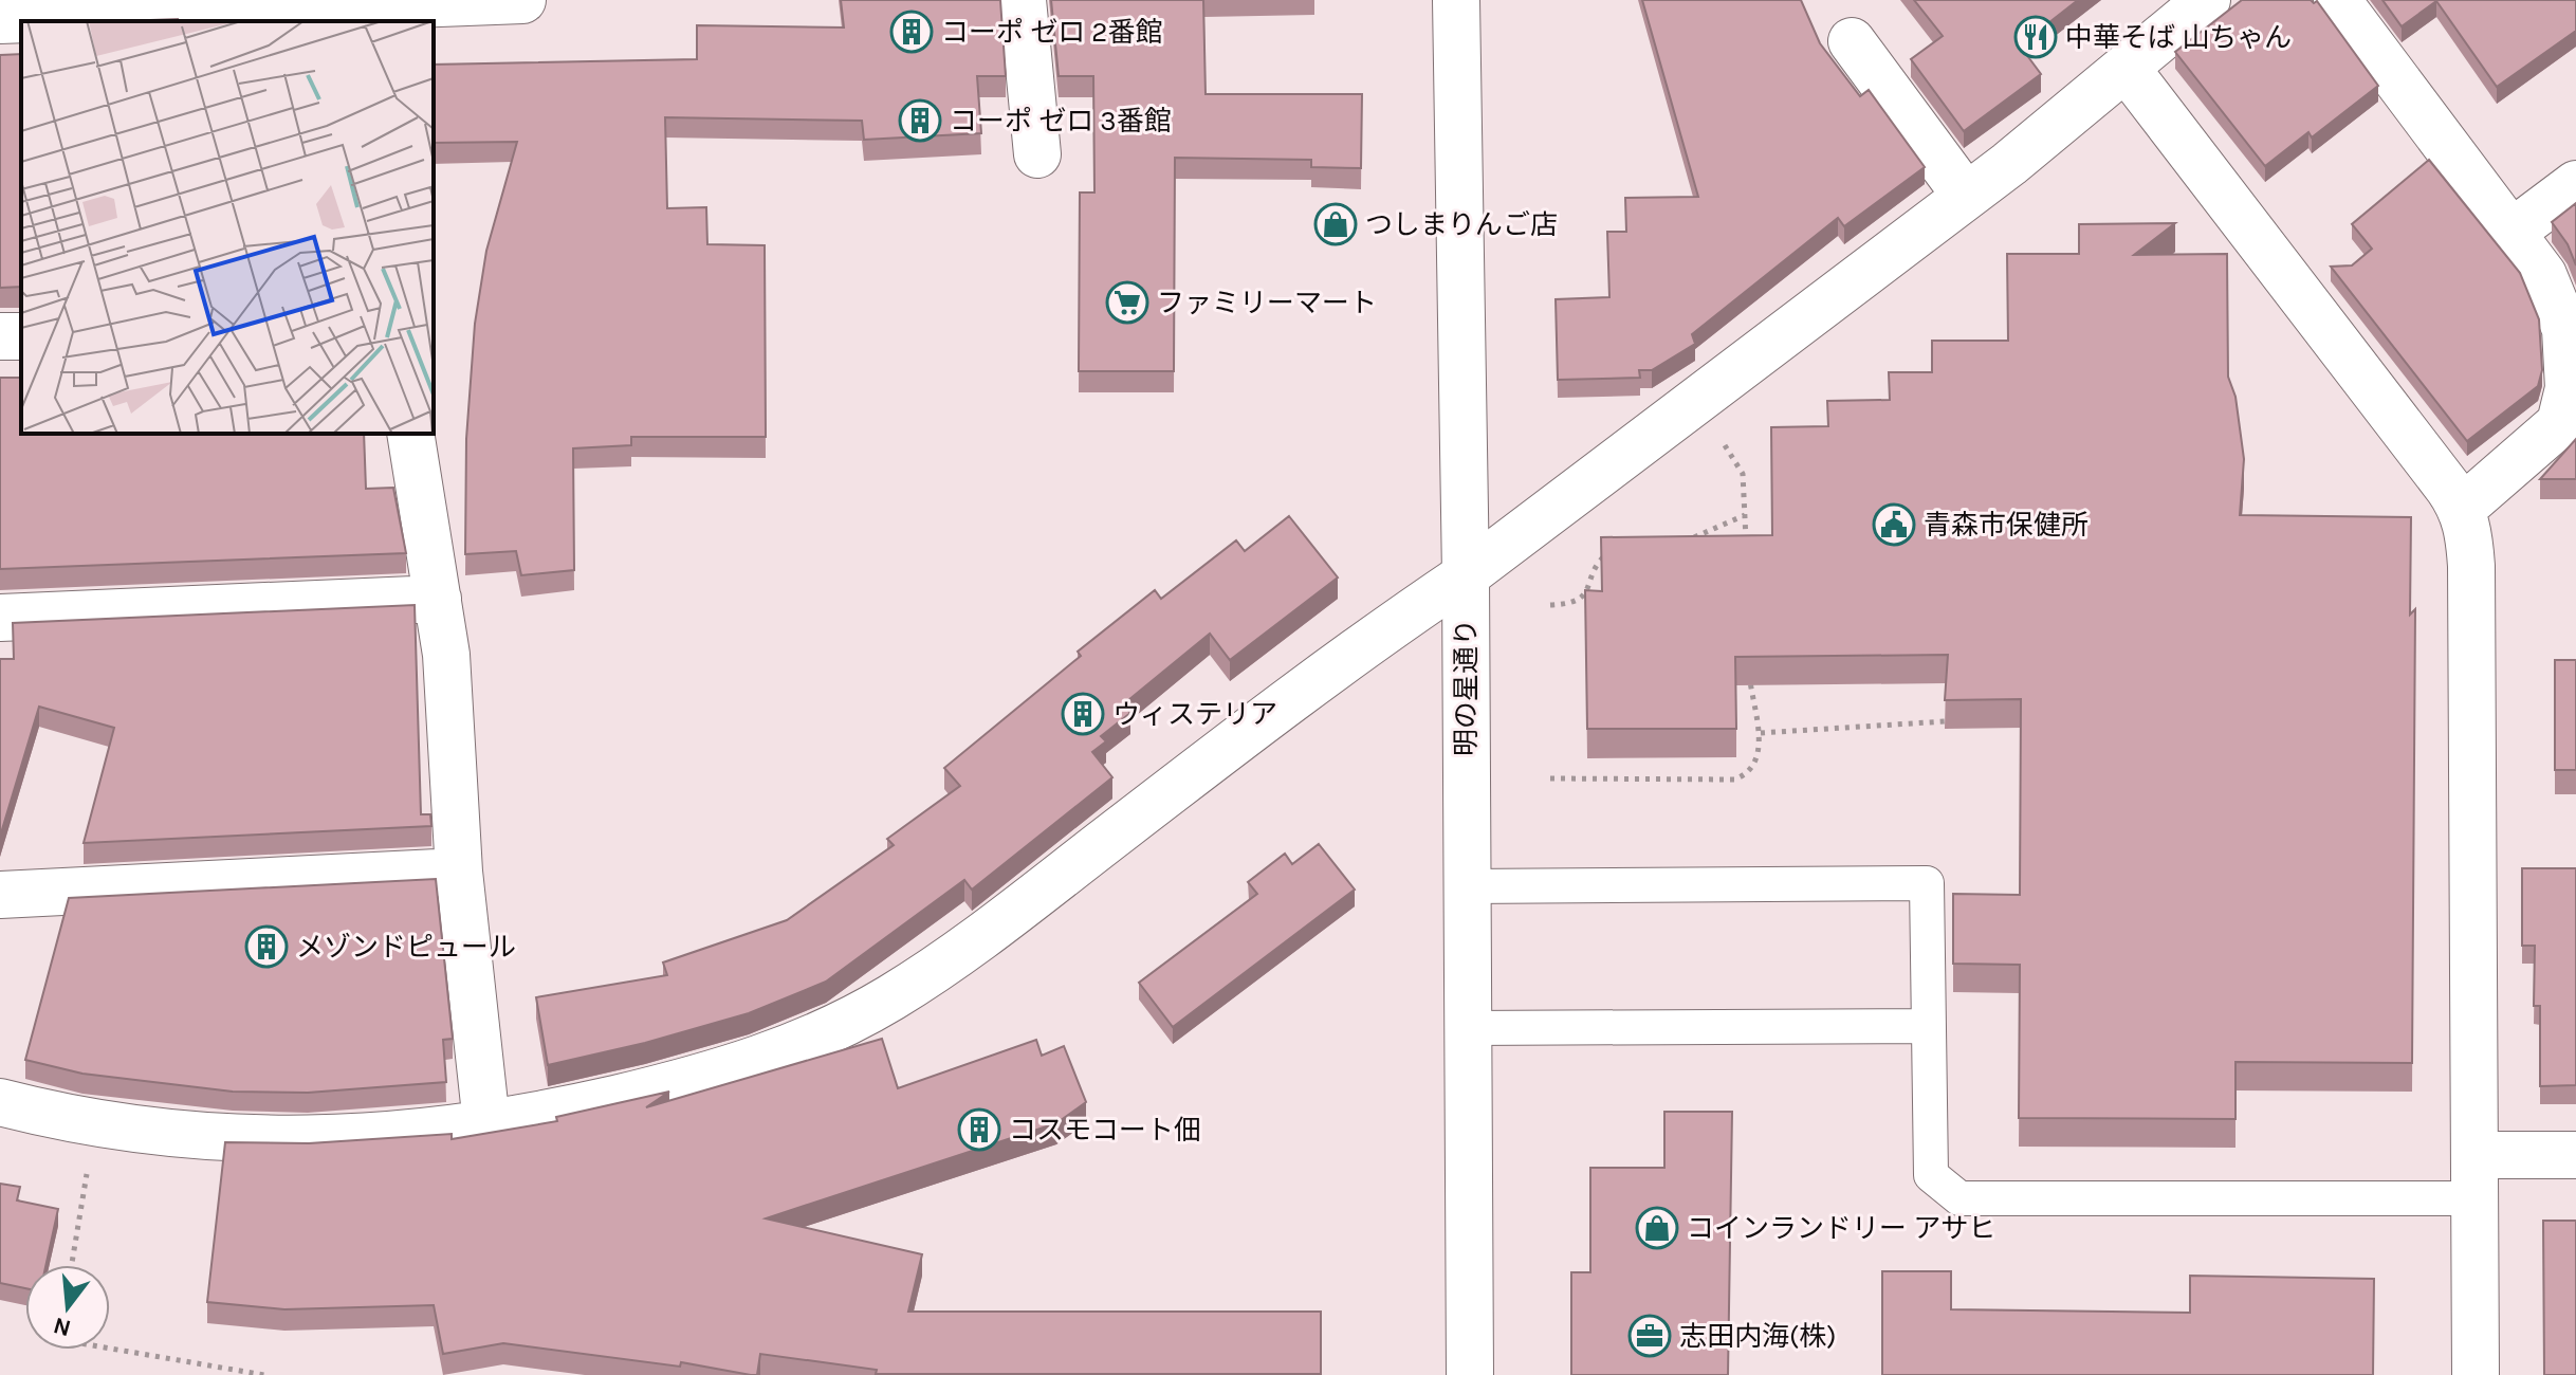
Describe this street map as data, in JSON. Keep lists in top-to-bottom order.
{
  "streets": {
    "street": ["明の星通り"]
  },
  "places": {
    "building": [
      "コーポ ゼロ 2番館",
      "コーポ ゼロ 3番館",
      "ウィステリア",
      "メゾンドピュール",
      "コスモコート佃"
    ],
    "restaurant": ["中華そば 山ちゃん"],
    "shop": ["つしまりんご店", "コインランドリー アサヒ"],
    "supermarket": ["ファミリーマート"],
    "public building": ["青森市保健所"],
    "office": ["志田内海(株)"]
  },
  "north": "bottom"
}
